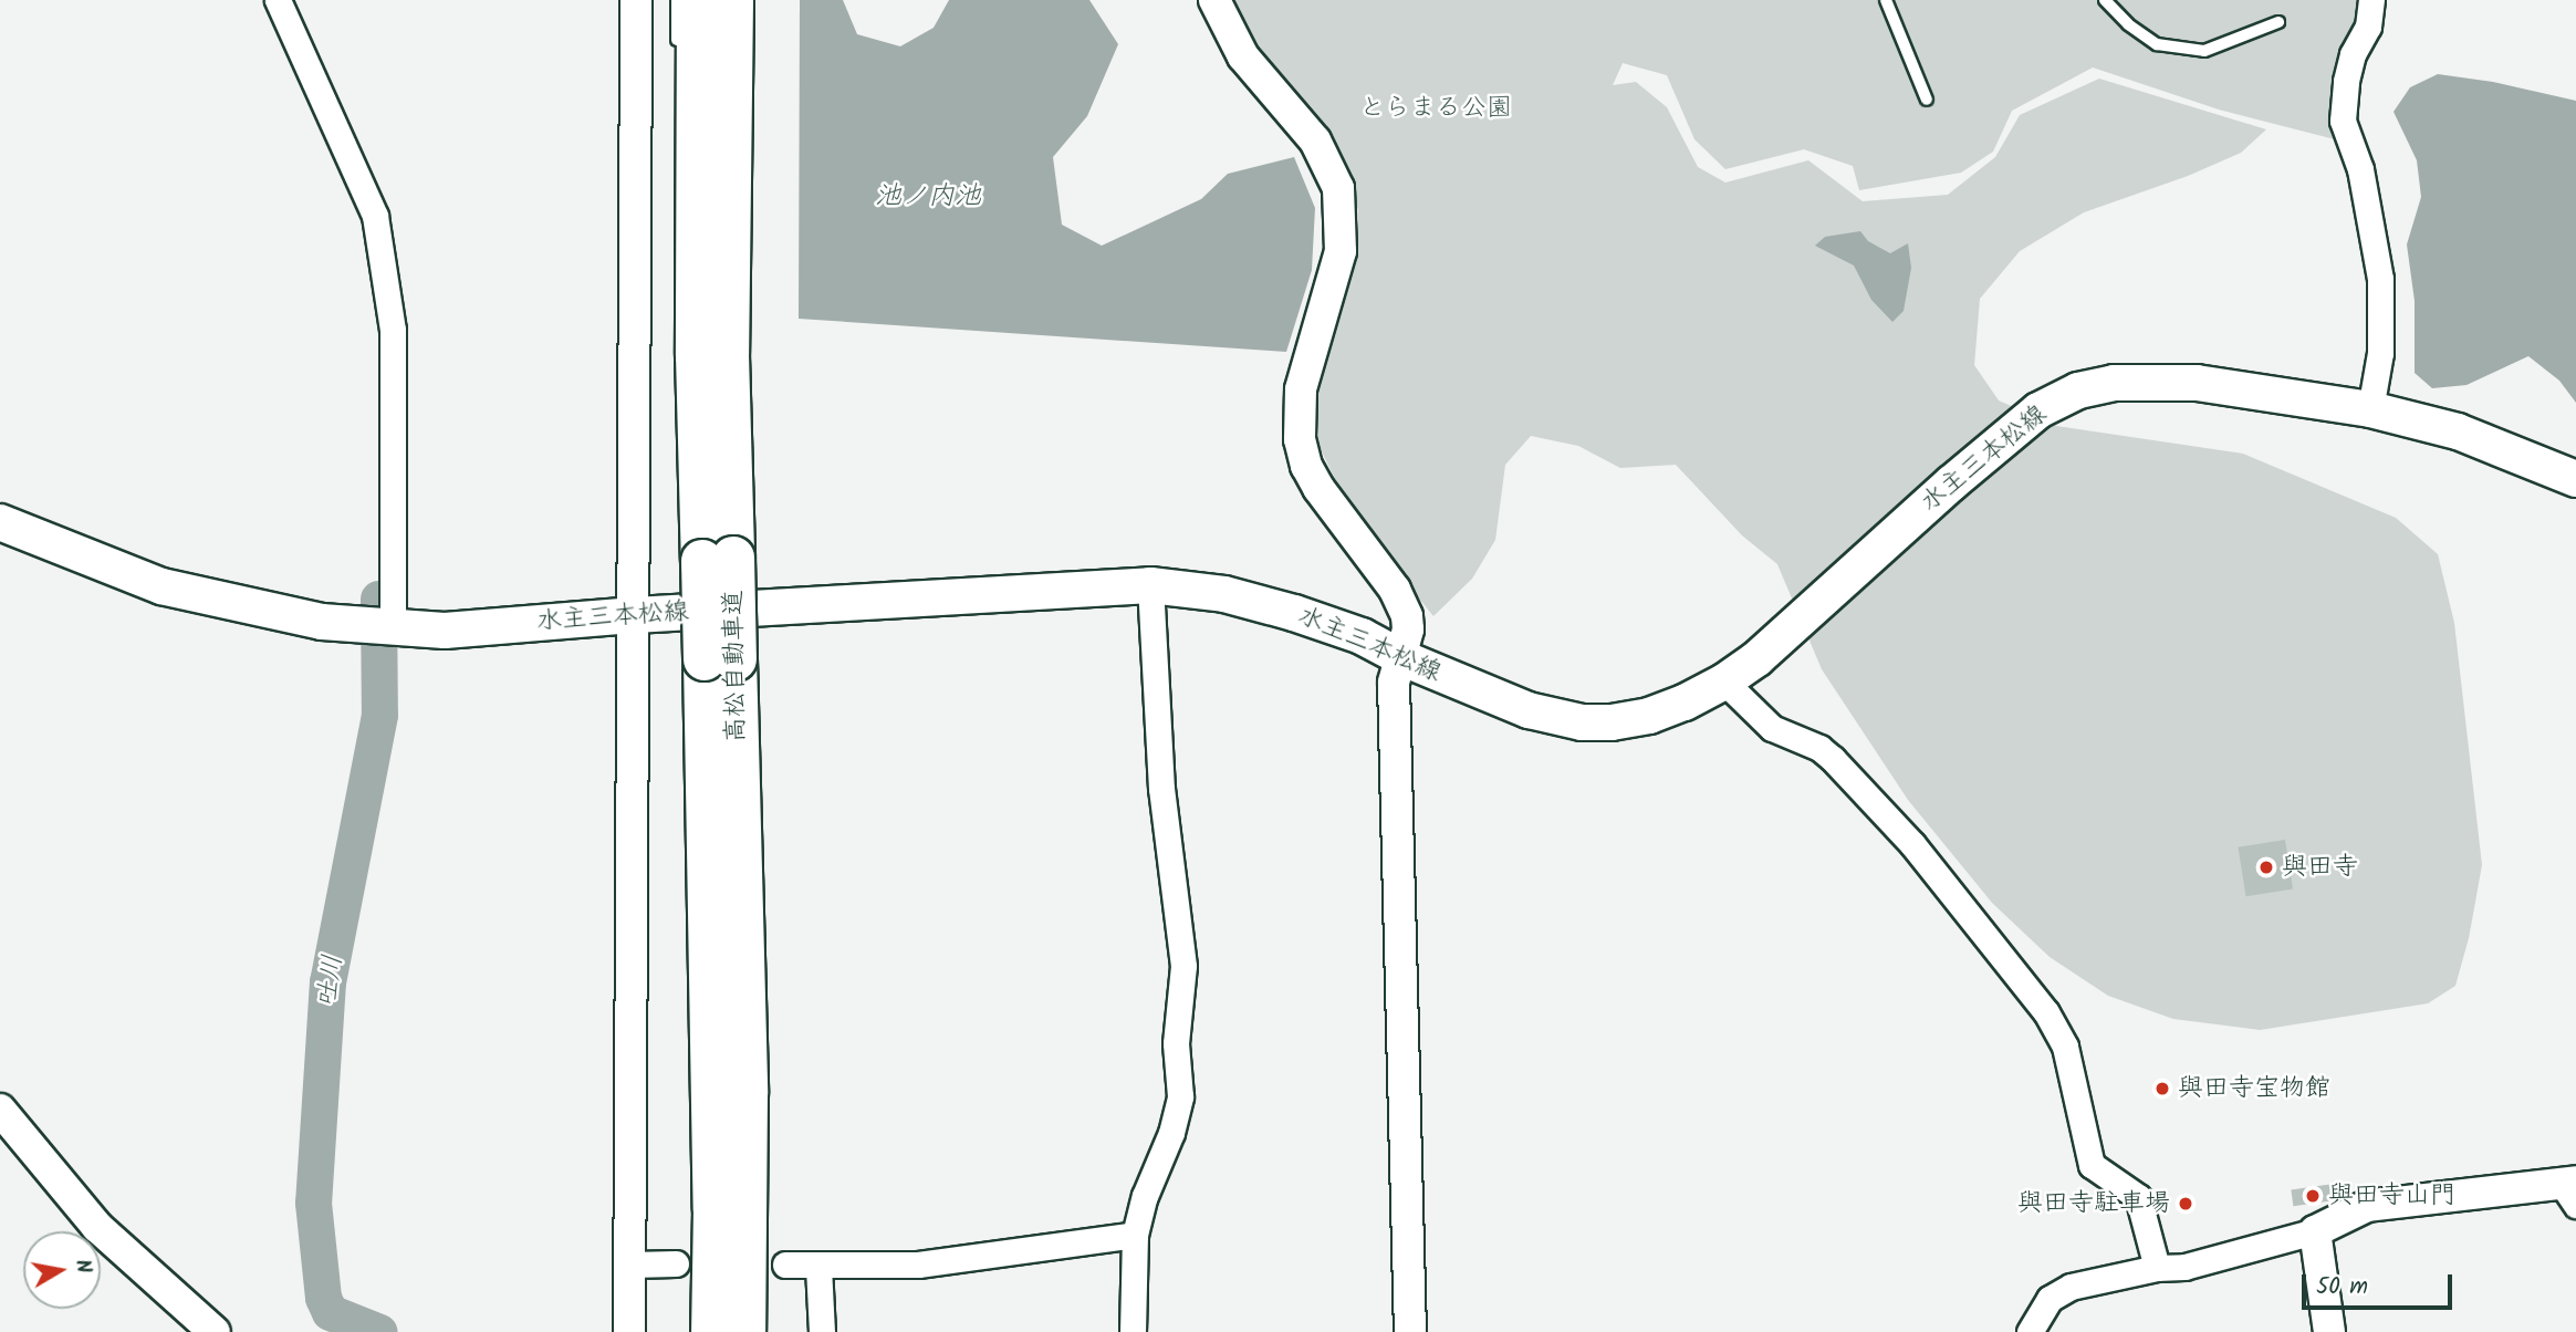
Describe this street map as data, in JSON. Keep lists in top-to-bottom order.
{
  "streets": {
    "highway": ["高松自動車道"],
    "main road": ["水主三本松線"]
  },
  "water": ["池ノ内池", "吐川"],
  "parks": ["とらまる公園"],
  "places": [
    "與田寺",
    "與田寺宝物館",
    "與田寺山門",
    "與田寺駐車場"
  ],
  "scale_bar": "50 m",
  "north": "right"
}
